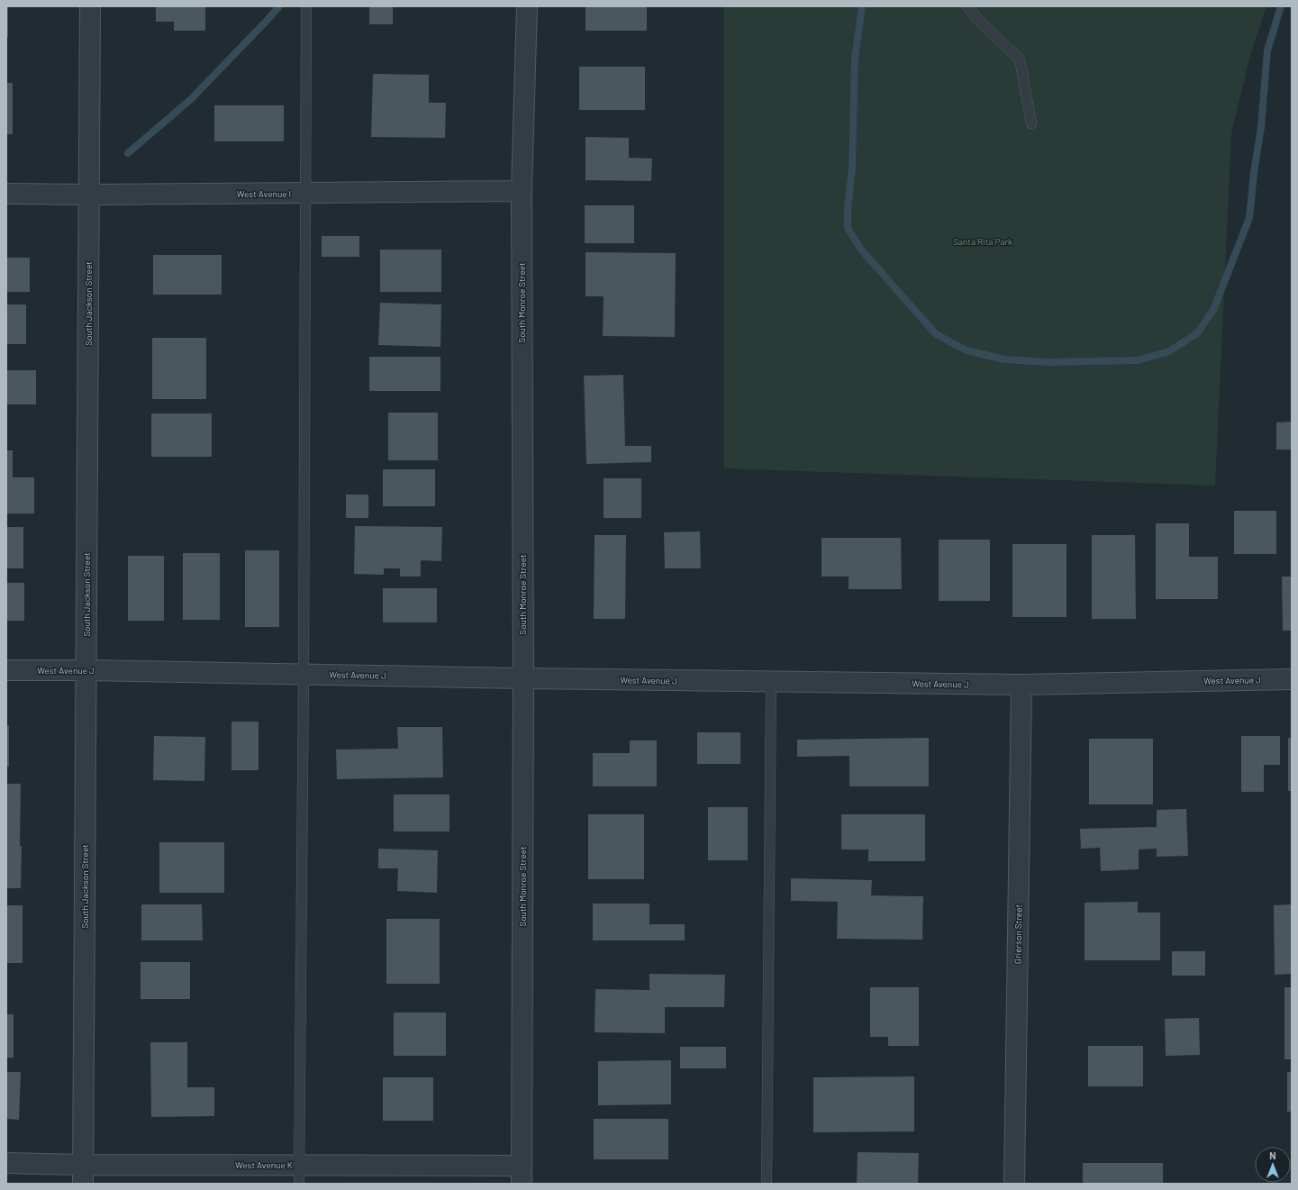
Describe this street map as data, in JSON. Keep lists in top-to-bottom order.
{
  "streets": {
    "street": [
      "West Avenue I",
      "South Monroe Street",
      "South Jackson Street",
      "West Avenue J",
      "Grierson Street",
      "West Avenue K"
    ]
  },
  "crossings": [
    ["West Avenue I", "South Monroe Street"],
    ["West Avenue I", "South Jackson Street"],
    ["South Monroe Street", "West Avenue J"],
    ["South Monroe Street", "West Avenue K"],
    ["South Jackson Street", "West Avenue J"],
    ["South Jackson Street", "West Avenue K"],
    ["West Avenue J", "Grierson Street"]
  ],
  "parks": ["Santa Rita Park"],
  "north": "top"
}
